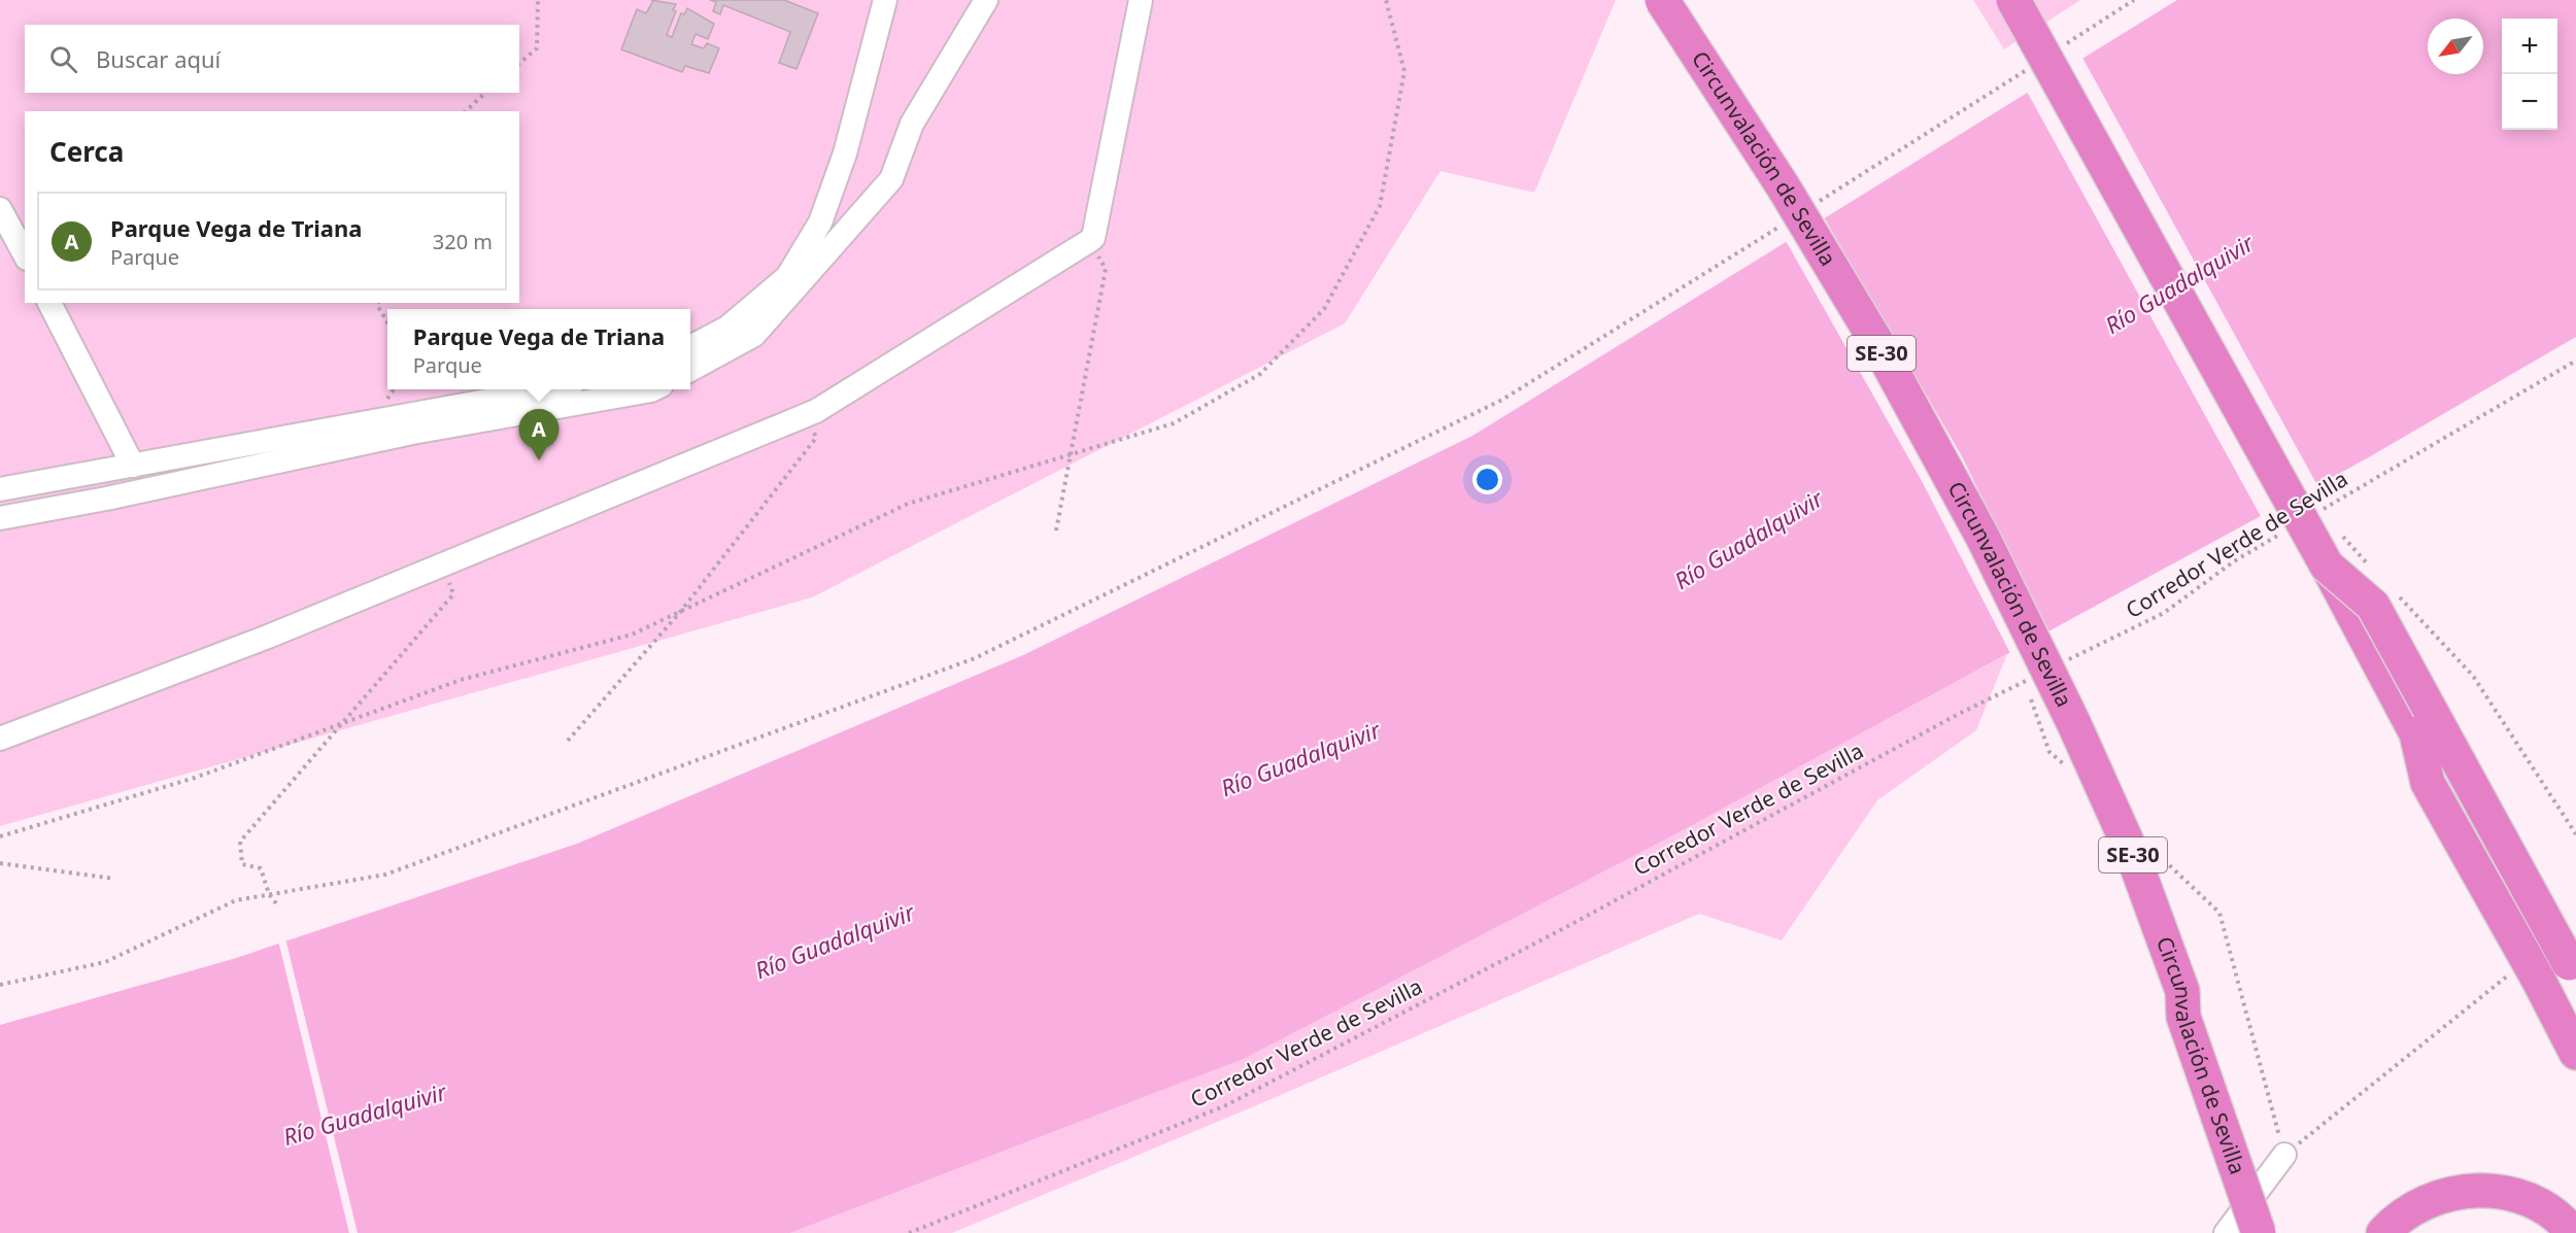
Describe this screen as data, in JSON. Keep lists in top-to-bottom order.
{
  "streets": {
    "highway": ["Circunvalación de Sevilla", "SE-30"],
    "path": ["Corredor Verde de Sevilla"]
  },
  "water": ["Río Guadalquivir"],
  "north": "bottom left",
  "page": {
    "map_buttons": ["+", "−"],
    "search": "Buscar aquí",
    "heading": "Cerca",
    "list": [
      {
        "mark": "A",
        "name": "Parque Vega de Triana",
        "note": "Parque",
        "value": "320 m"
      }
    ],
    "popup": ["Parque Vega de Triana", "Parque"],
    "pins": "A"
  }
}
